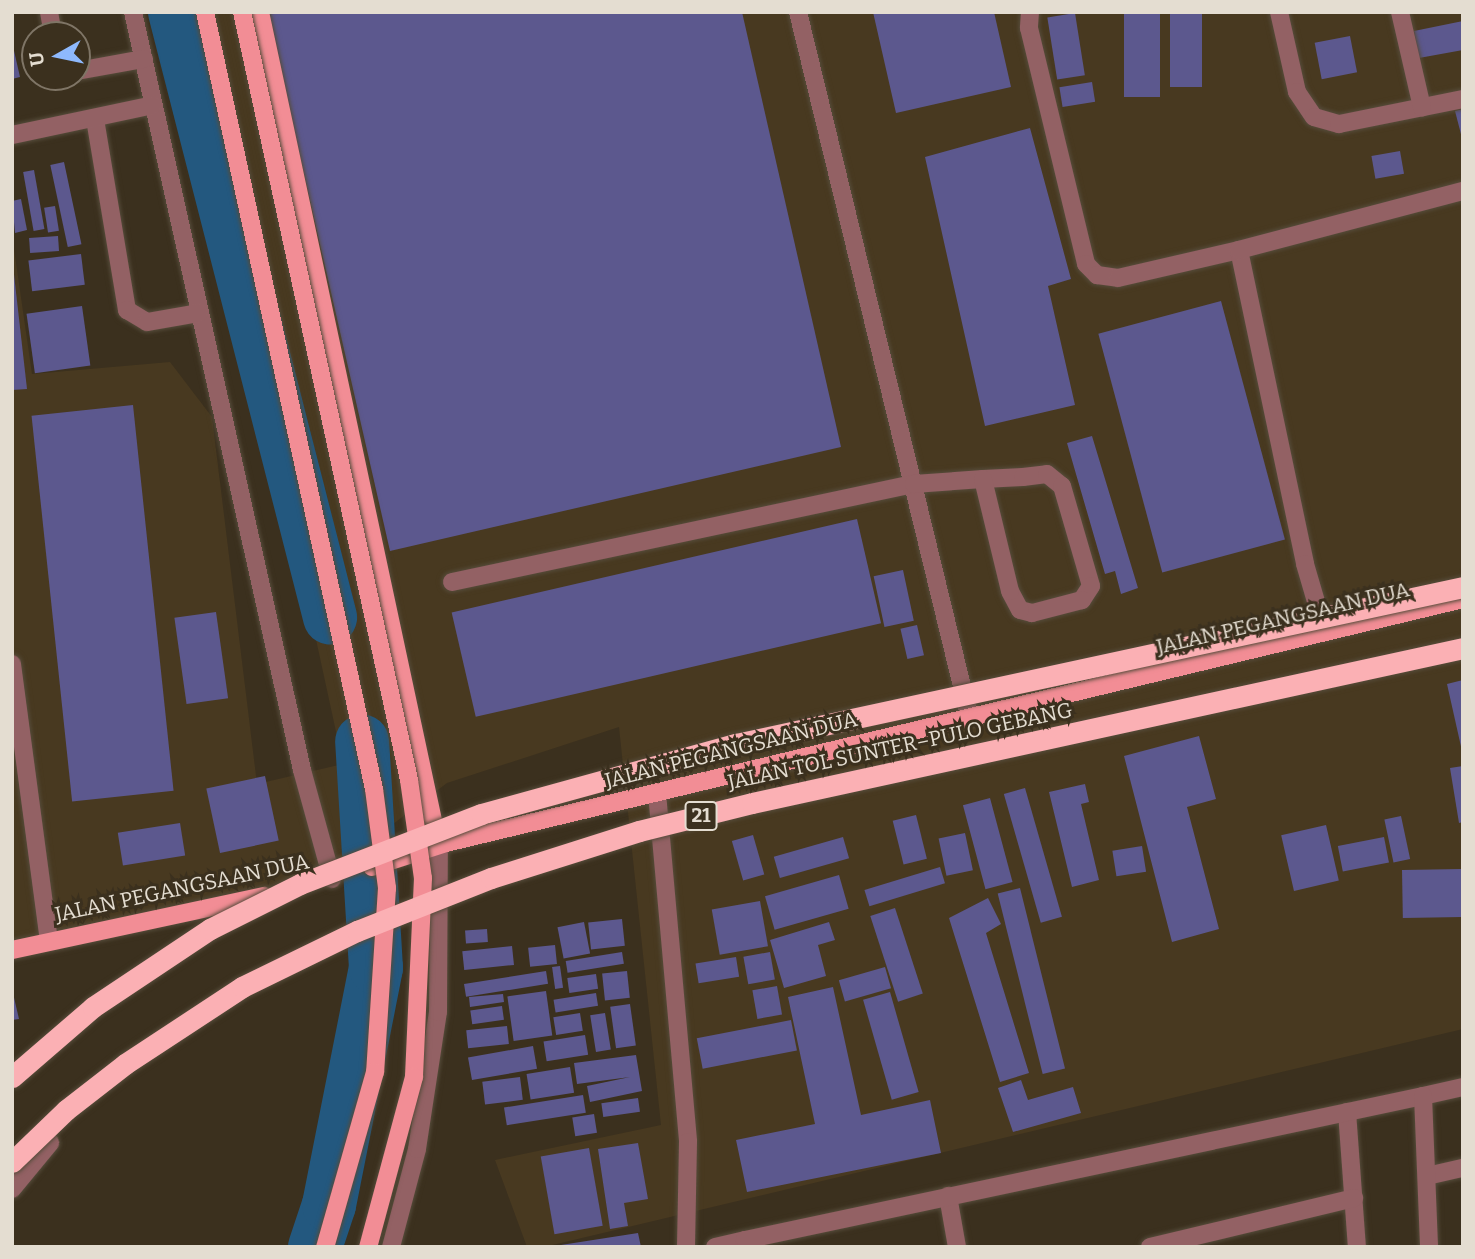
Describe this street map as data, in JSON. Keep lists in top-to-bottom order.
{
  "streets": {
    "highway": ["JALAN TOL SUNTER–PULO GEBANG", "21"],
    "main road": ["JALAN PEGANGSAAN DUA"]
  },
  "north": "left"
}
